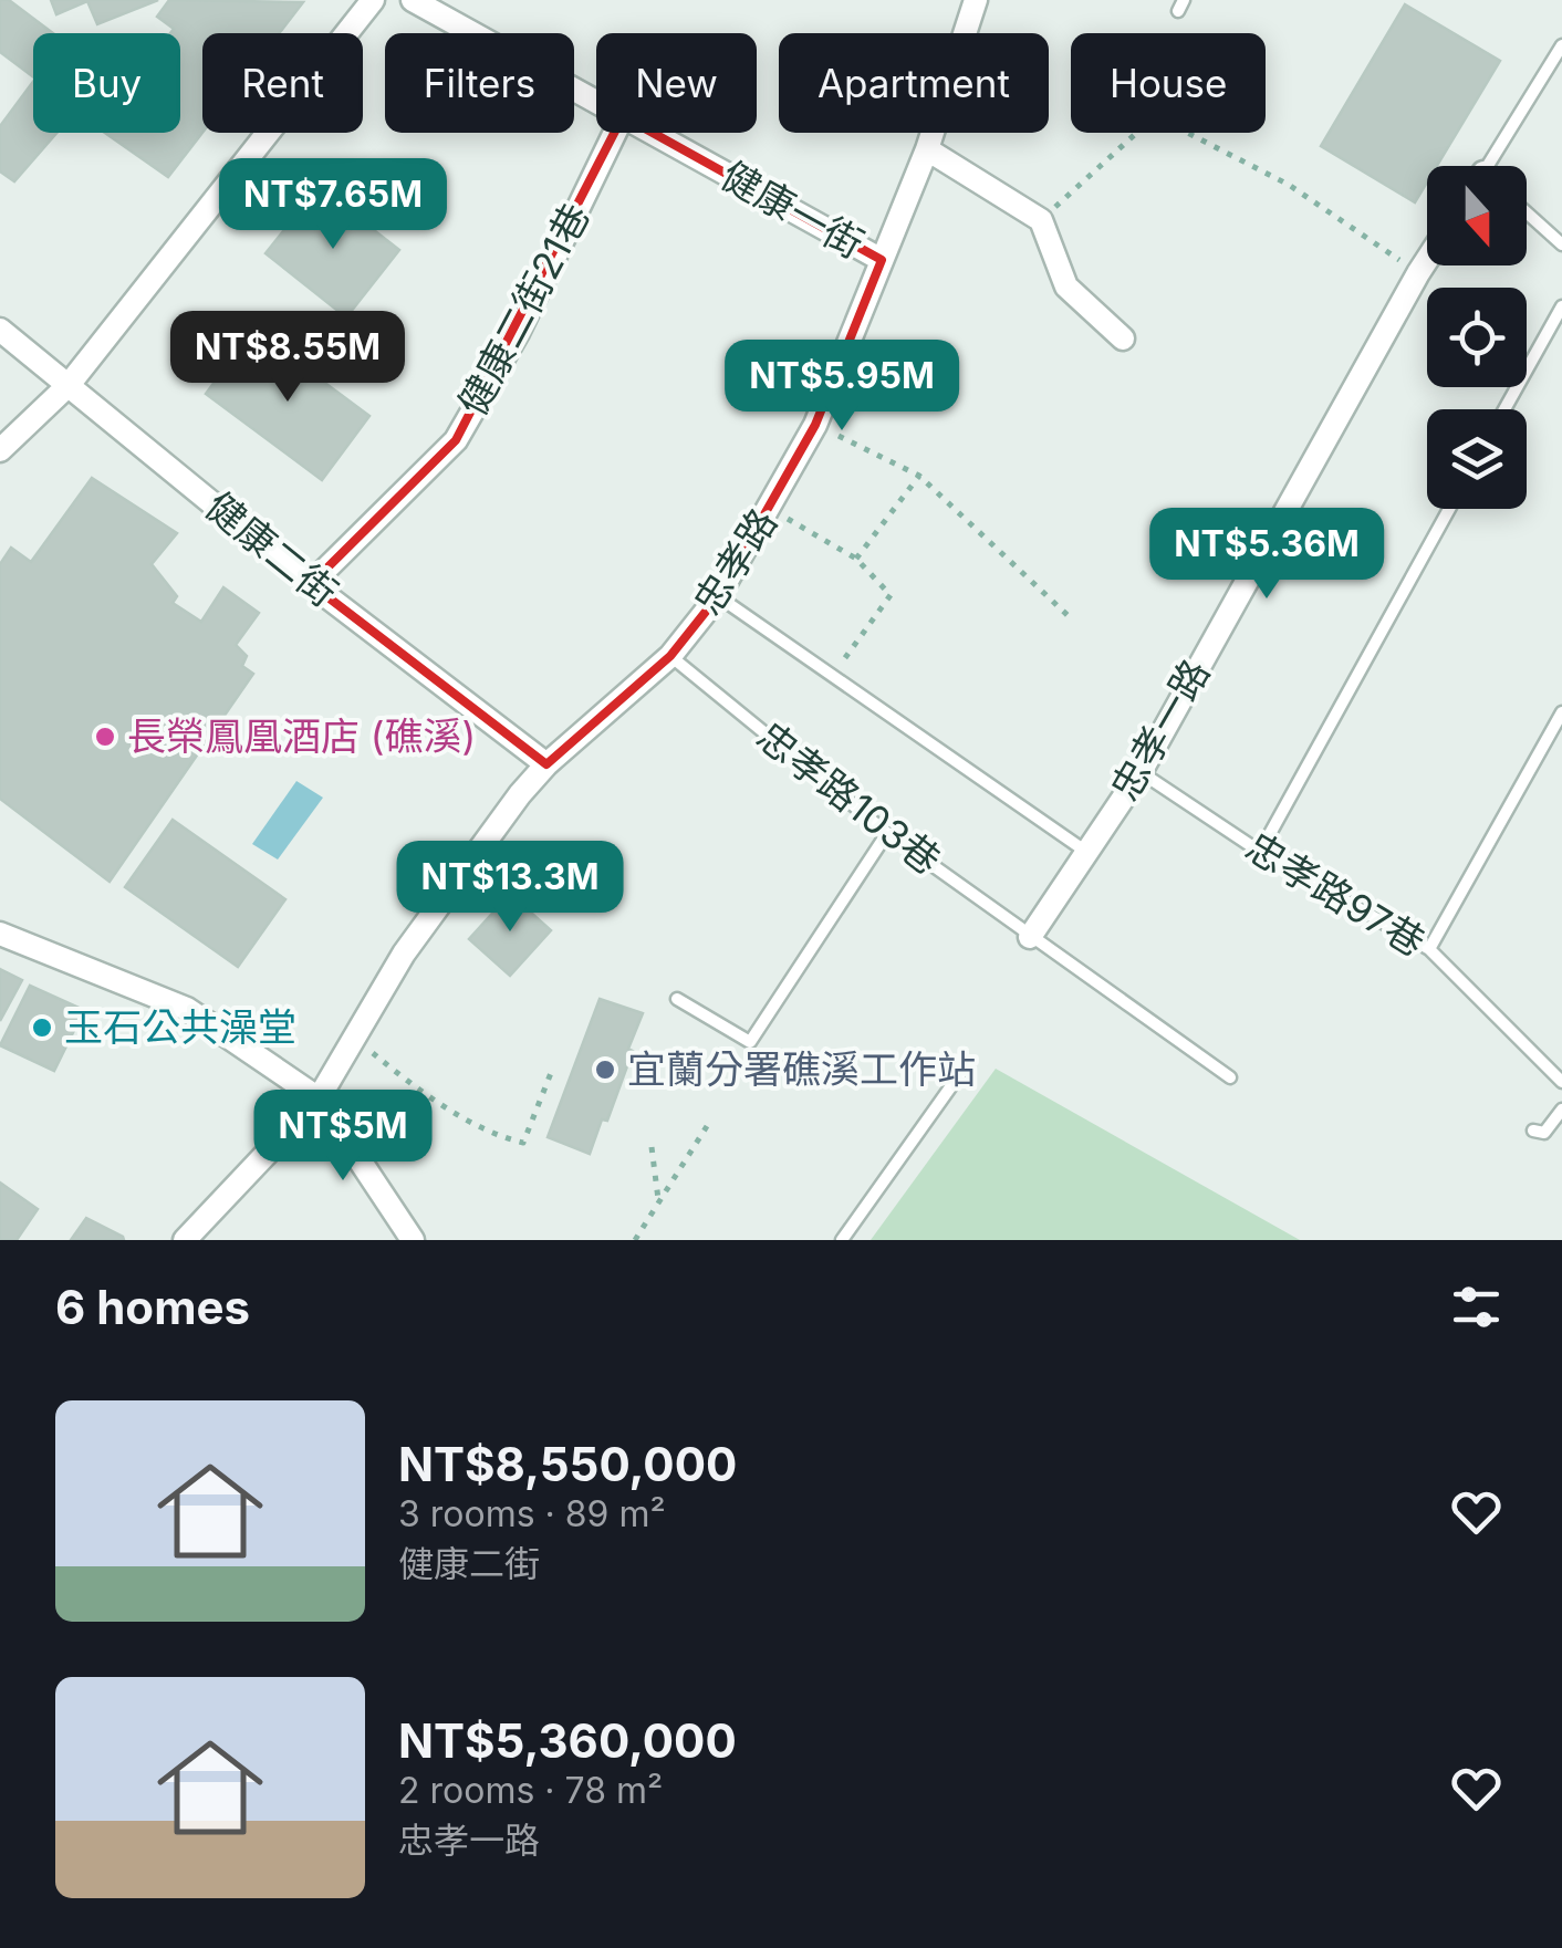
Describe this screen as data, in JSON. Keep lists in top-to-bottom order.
{
  "streets": {
    "street": [
      "健康一街",
      "健康二街21巷",
      "健康二街",
      "忠孝路",
      "忠孝一路"
    ],
    "lane": ["忠孝路103巷", "忠孝路97巷"]
  },
  "crossings": [
    ["健康一街", "忠孝路"],
    ["健康二街21巷", "健康二街"],
    ["健康二街", "忠孝路"],
    ["忠孝路", "忠孝路103巷"],
    ["忠孝一路", "忠孝路103巷"],
    ["忠孝一路", "忠孝路97巷"]
  ],
  "places": ["長榮鳳凰酒店 (礁溪)", "玉石公共澡堂", "宜蘭分署礁溪工作站"],
  "north": "bottom",
  "page": {
    "chip": [
      "Buy",
      "Rent",
      "Filters",
      "New",
      "Apartment",
      "House"
    ],
    "price": [
      "NT$7.65M",
      "NT$8.55M",
      "NT$5.95M",
      "NT$5.36M",
      "NT$13.3M",
      "NT$5M"
    ],
    "heading": "6 homes",
    "list": [
      {
        "name": "NT$8,550,000",
        "note": "3 rooms · 89 m² · 健康二街"
      },
      {
        "name": "NT$5,360,000",
        "note": "2 rooms · 78 m² · 忠孝一路"
      }
    ]
  }
}
